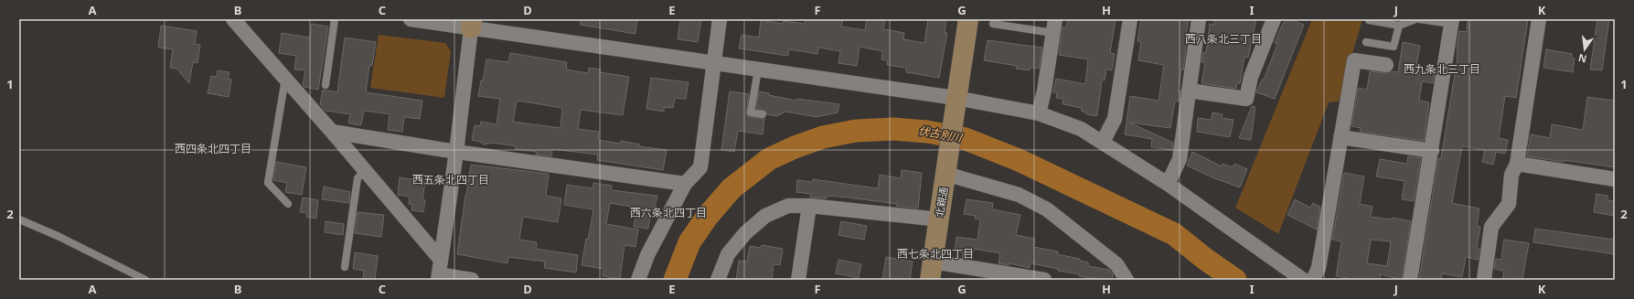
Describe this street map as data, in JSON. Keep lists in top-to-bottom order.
{
  "streets": {
    "street": ["北親通"]
  },
  "districts": [
    "西八条北三丁目",
    "西九条北三丁目",
    "西四条北四丁目",
    "西五条北四丁目",
    "西六条北四丁目",
    "西七条北四丁目"
  ],
  "water": ["伏古別川"],
  "north": "bottom",
  "grid": {
    "columns": [
      "A",
      "B",
      "C",
      "D",
      "E",
      "F",
      "G",
      "H",
      "I",
      "J",
      "K"
    ],
    "rows": ["1", "2"]
  }
}
